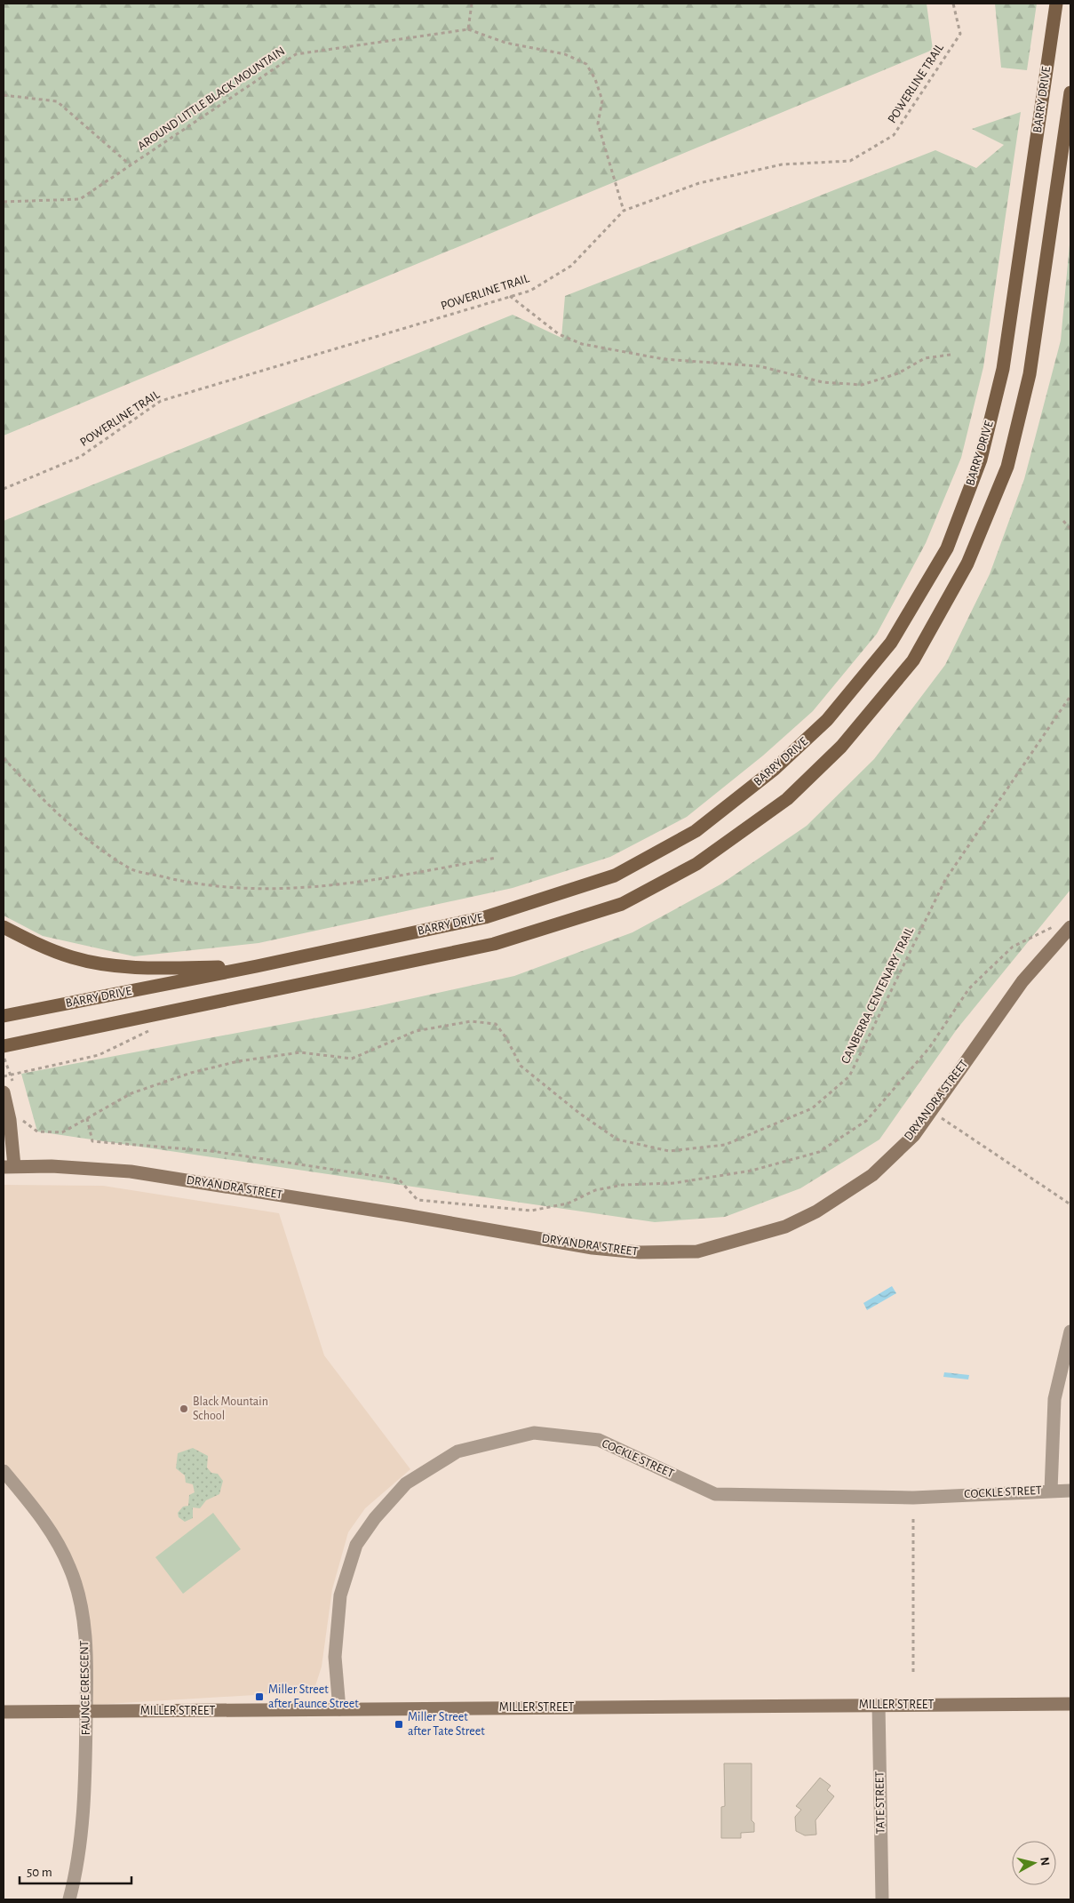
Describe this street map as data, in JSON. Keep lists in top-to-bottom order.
{
  "streets": {
    "main road": ["BARRY DRIVE"],
    "street": [
      "DRYANDRA STREET",
      "COCKLE STREET",
      "FAUNCE CRESCENT",
      "MILLER STREET",
      "TATE STREET"
    ],
    "path": ["POWERLINE TRAIL", "AROUND LITTLE BLACK MOUNTAIN", "CANBERRA CENTENARY TRAIL"]
  },
  "crossings": [
    ["COCKLE STREET", "MILLER STREET"],
    ["FAUNCE CRESCENT", "MILLER STREET"],
    ["MILLER STREET", "TATE STREET"]
  ],
  "places": {
    "other": ["Black Mountain School"],
    "transit": ["Miller Street after Faunce Street", "Miller Street after Tate Street"]
  },
  "scale_bar": "50 m",
  "north": "right"
}
